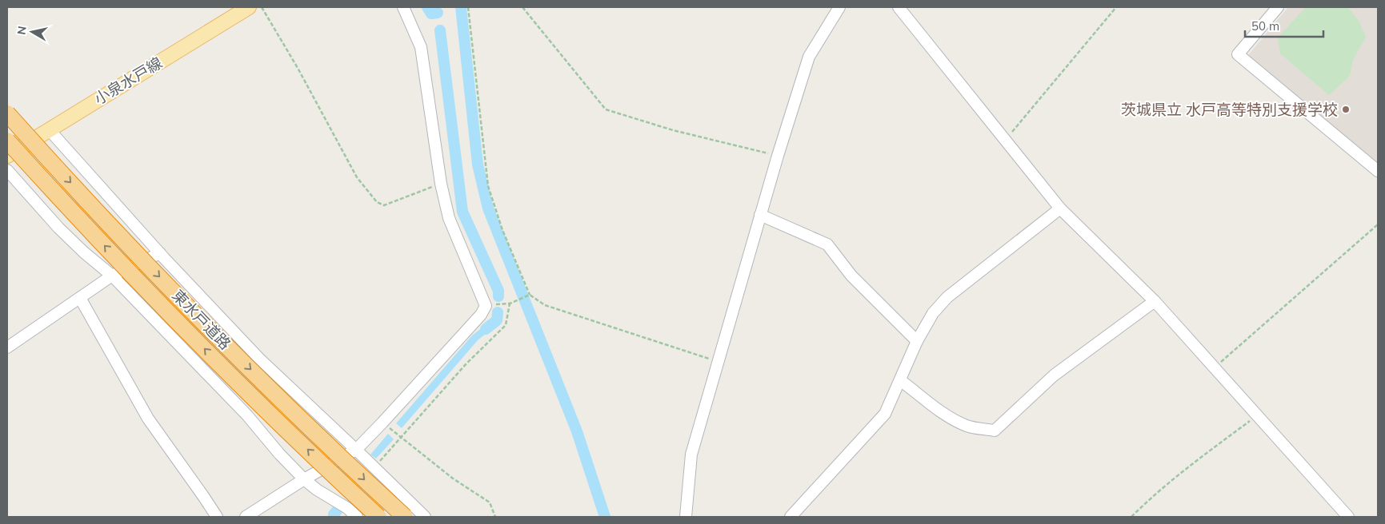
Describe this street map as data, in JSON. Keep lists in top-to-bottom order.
{
  "streets": {
    "highway": ["東水戸道路"],
    "main road": ["小泉水戸線"]
  },
  "places": ["茨城県立 水戸高等特別支援学校"],
  "scale_bar": "50 m",
  "north": "left"
}
